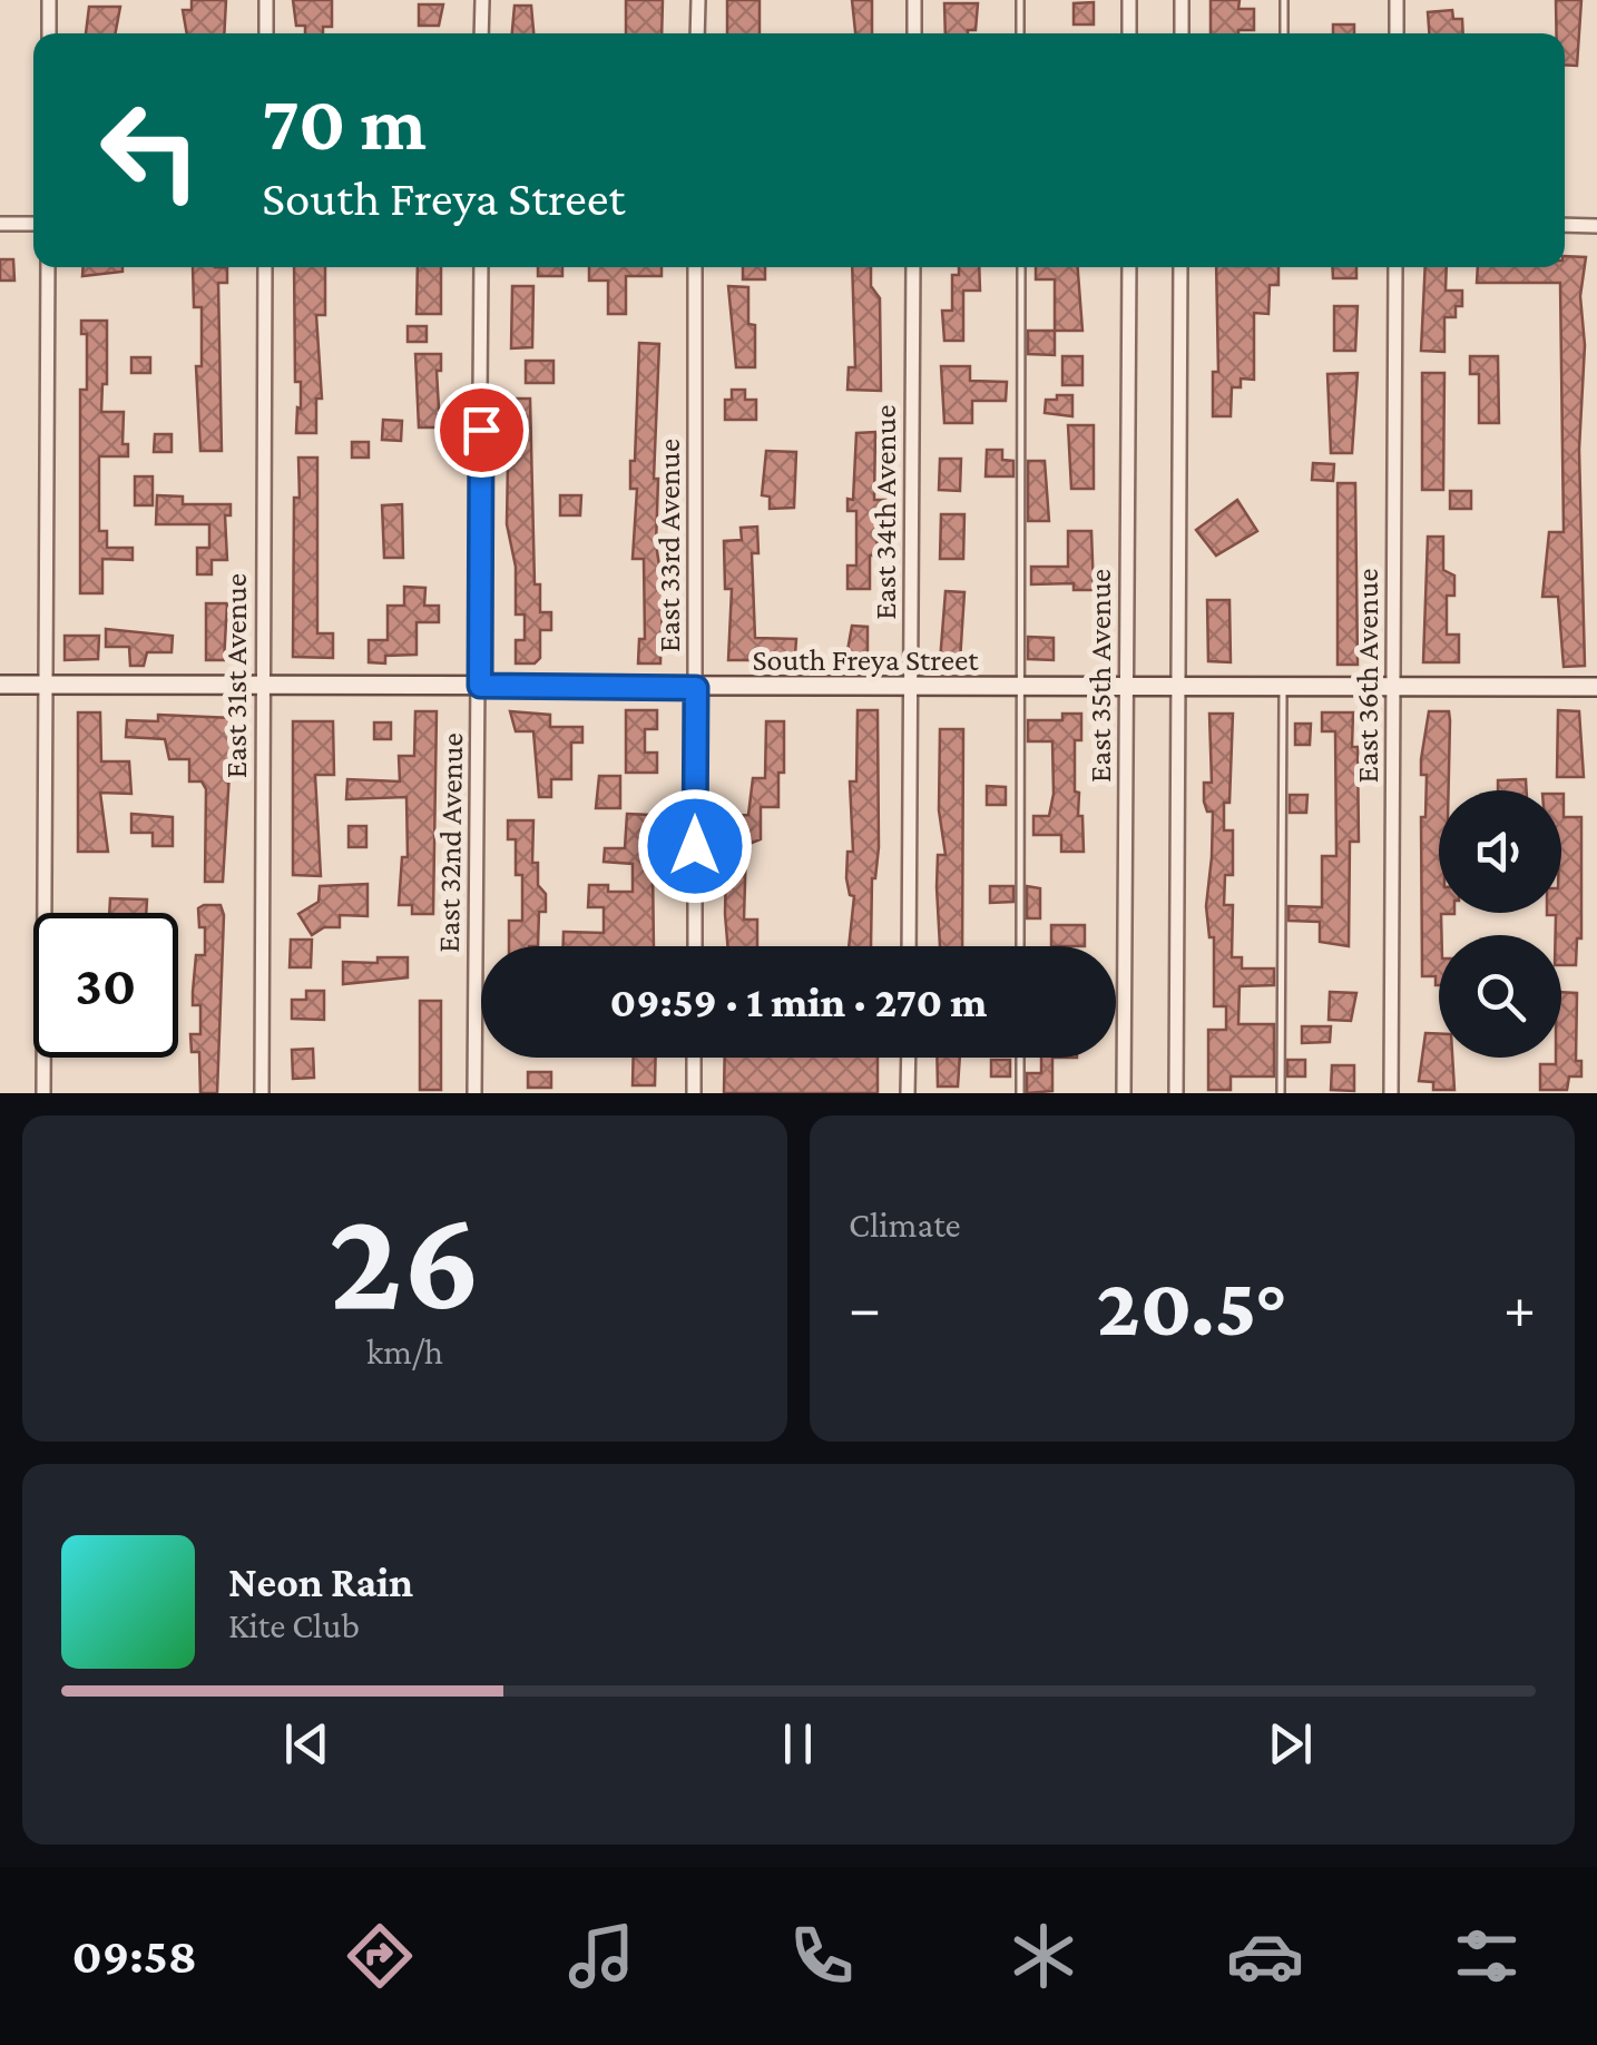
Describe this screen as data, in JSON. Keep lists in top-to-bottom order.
{
  "streets": {
    "main road": ["South Freya Street"],
    "street": [
      "East 34th Avenue",
      "East 33rd Avenue",
      "East 31st Avenue",
      "East 35th Avenue",
      "East 36th Avenue",
      "East 32nd Avenue"
    ]
  },
  "crossings": [
    ["East 34th Avenue", "South Freya Street"],
    ["East 33rd Avenue", "South Freya Street"],
    ["South Freya Street", "East 31st Avenue"],
    ["South Freya Street", "East 35th Avenue"],
    ["South Freya Street", "East 36th Avenue"],
    ["South Freya Street", "East 32nd Avenue"]
  ],
  "page": {
    "turn": ["70 m", "South Freya Street"],
    "limit": "30",
    "trip": "09:59 · 1 min · 270 m",
    "tile": [
      ["26", "km/h"],
      "Climate"
    ],
    "heat": ["−", "20.5°", "+"],
    "song": ["Neon Rain", "Kite Club"],
    "tabs": "09:58"
  }
}
